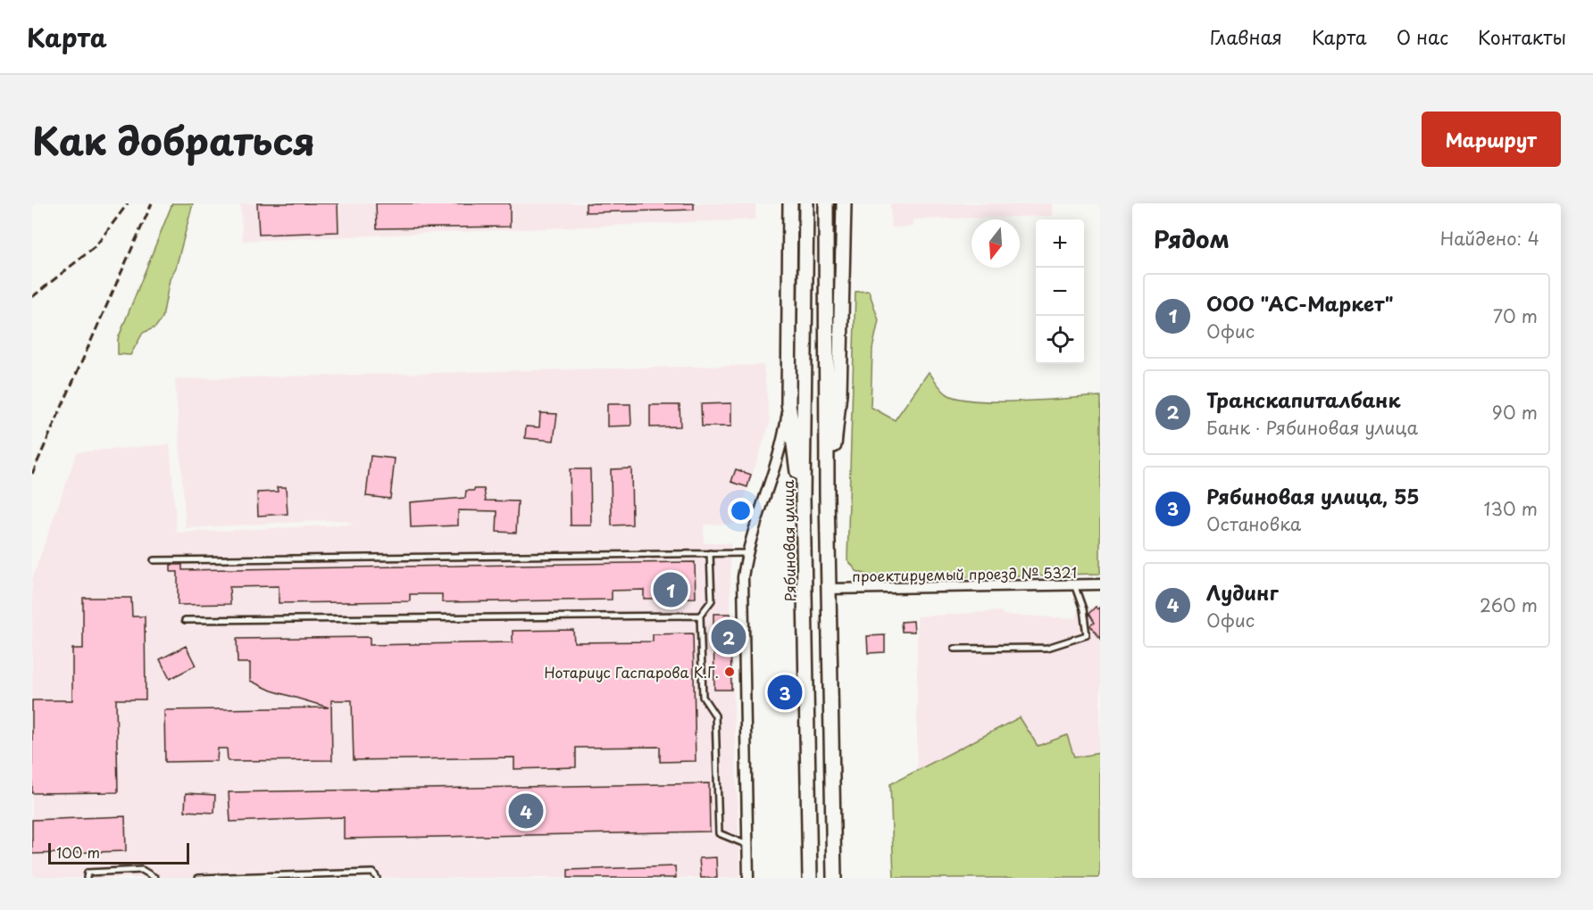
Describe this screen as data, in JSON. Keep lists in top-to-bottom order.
{
  "streets": {
    "main road": ["Рябиновая улица"],
    "street": ["проектируемый проезд № 5321"]
  },
  "places": ["Нотариус Гаспарова К.Г."],
  "scale_bar": "100 m",
  "north": "bottom",
  "page": {
    "header": "Карта",
    "nav": [
      "Главная",
      "Карта",
      "О нас",
      "Контакты"
    ],
    "title": "Как добраться",
    "buttons": "Маршрут",
    "heading": ["Рядом", "Найдено: 4"],
    "map_buttons": ["+", "−"],
    "list": [
      {
        "mark": "1",
        "name": "ООО \"АС-Маркет\"",
        "note": "Офис",
        "value": "70 m"
      },
      {
        "mark": "2",
        "name": "Транскапиталбанк",
        "note": "Банк · Рябиновая улица",
        "value": "90 m"
      },
      {
        "mark": "3",
        "name": "Рябиновая улица, 55",
        "note": "Остановка",
        "value": "130 m"
      },
      {
        "mark": "4",
        "name": "Лудинг",
        "note": "Офис",
        "value": "260 m"
      }
    ],
    "pins": [
      "1",
      "2",
      "3",
      "4"
    ],
    "scale": "100 m"
  }
}
